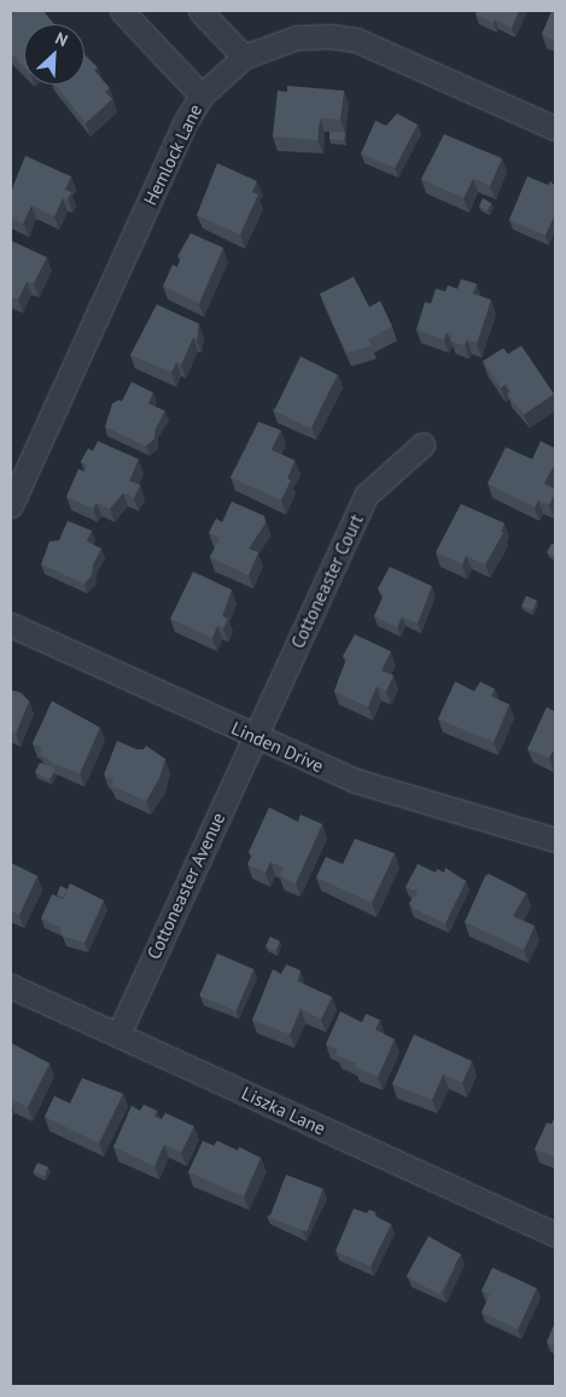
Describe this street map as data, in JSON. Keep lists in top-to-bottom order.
{
  "streets": {
    "street": [
      "Hemlock Lane",
      "Cottoneaster Court",
      "Linden Drive",
      "Cottoneaster Avenue",
      "Liszka Lane"
    ]
  },
  "crossings": [
    ["Cottoneaster Court", "Linden Drive"],
    ["Cottoneaster Court", "Cottoneaster Avenue"],
    ["Linden Drive", "Cottoneaster Avenue"],
    ["Cottoneaster Avenue", "Liszka Lane"]
  ],
  "north": "top right"
}
